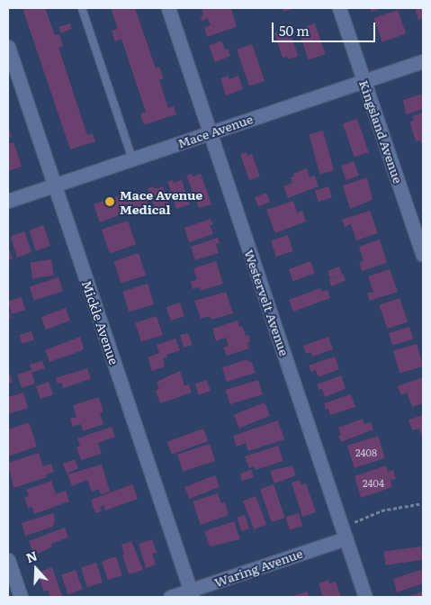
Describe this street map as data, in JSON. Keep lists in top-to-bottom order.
{
  "streets": {
    "street": [
      "Mace Avenue",
      "Kingsland Avenue",
      "Westervelt Avenue",
      "Mickle Avenue",
      "Waring Avenue"
    ]
  },
  "crossings": [
    ["Mace Avenue", "Kingsland Avenue"],
    ["Mace Avenue", "Westervelt Avenue"],
    ["Mace Avenue", "Mickle Avenue"],
    ["Westervelt Avenue", "Waring Avenue"],
    ["Mickle Avenue", "Waring Avenue"]
  ],
  "places": ["Mace Avenue Medical"],
  "house_numbers": ["2408", "2404"],
  "scale_bar": "50 m",
  "north": "top"
}
